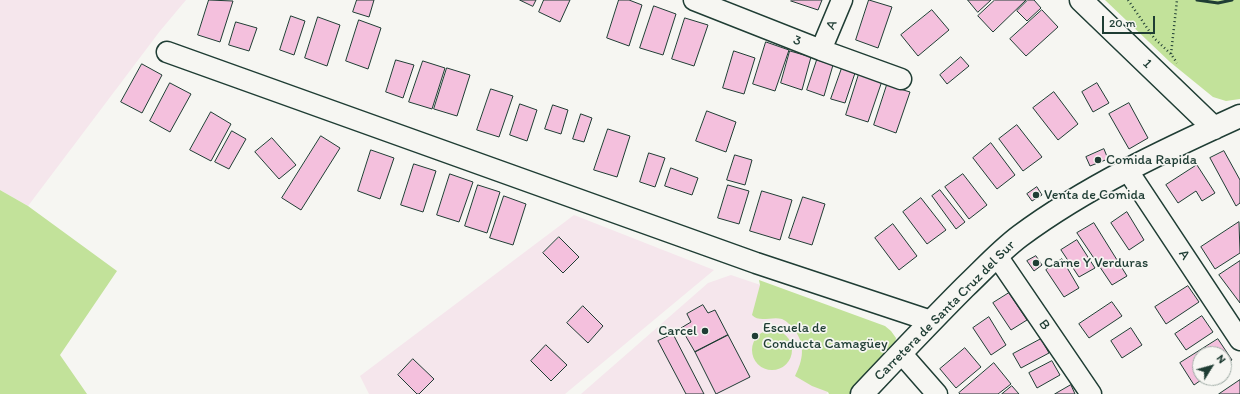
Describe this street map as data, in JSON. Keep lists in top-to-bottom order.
{
  "streets": {
    "main road": ["1", "Carretera de Santa Cruz del Sur"],
    "street": ["A", "3", "B"]
  },
  "crossings": [
    ["A", "3"],
    ["A", "Carretera de Santa Cruz del Sur"],
    ["1", "Carretera de Santa Cruz del Sur"],
    ["Carretera de Santa Cruz del Sur", "B"]
  ],
  "places": [
    "Comida Rapida",
    "Venta de Comida",
    "Carne Y Verduras",
    "Carcel",
    "Escuela de Conducta Camagüey"
  ],
  "scale_bar": "20 m",
  "north": "top right"
}
